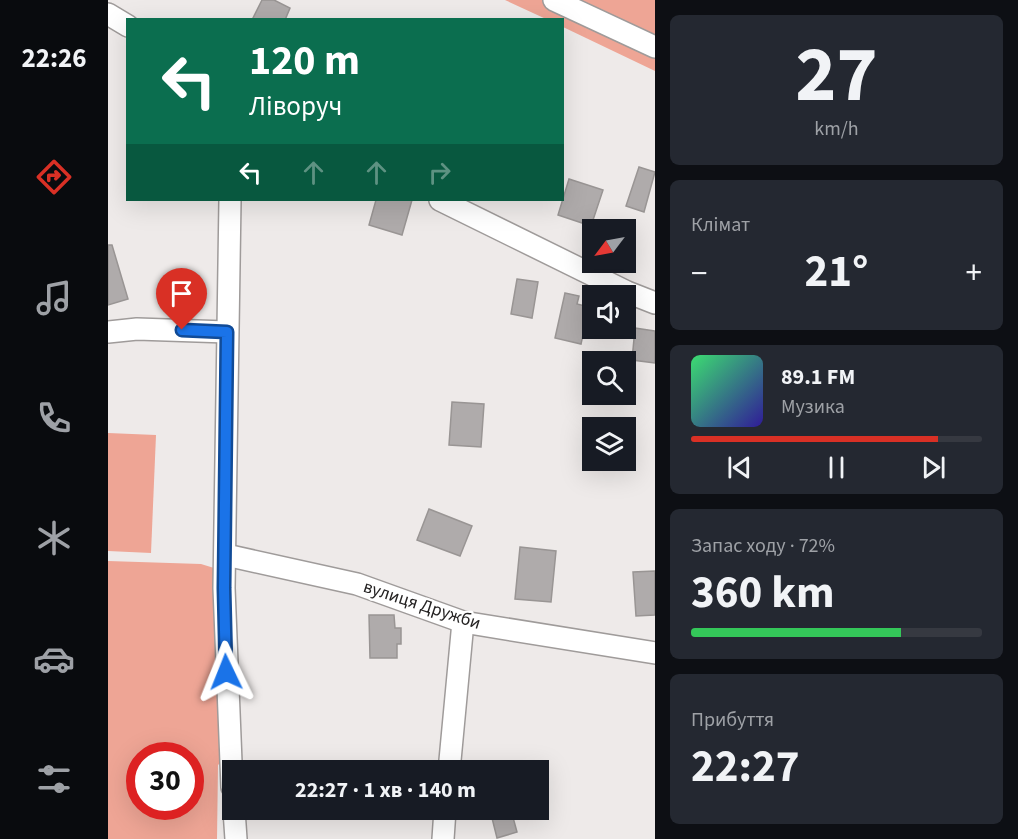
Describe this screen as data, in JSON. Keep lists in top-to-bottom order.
{
  "streets": {
    "street": ["вулиця Дружби"]
  },
  "north": "bottom left",
  "page": {
    "tabs": "22:26",
    "tile": [
      ["27", "km/h"],
      "Клімат",
      ["Запас ходу · 72%", "360 km"],
      ["Прибуття", "22:27"]
    ],
    "turn": ["120 m", "Ліворуч"],
    "heat": ["−", "21°", "+"],
    "song": ["89.1 FM", "Музика"],
    "limit": "30",
    "trip": "22:27 · 1 хв · 140 m"
  }
}
